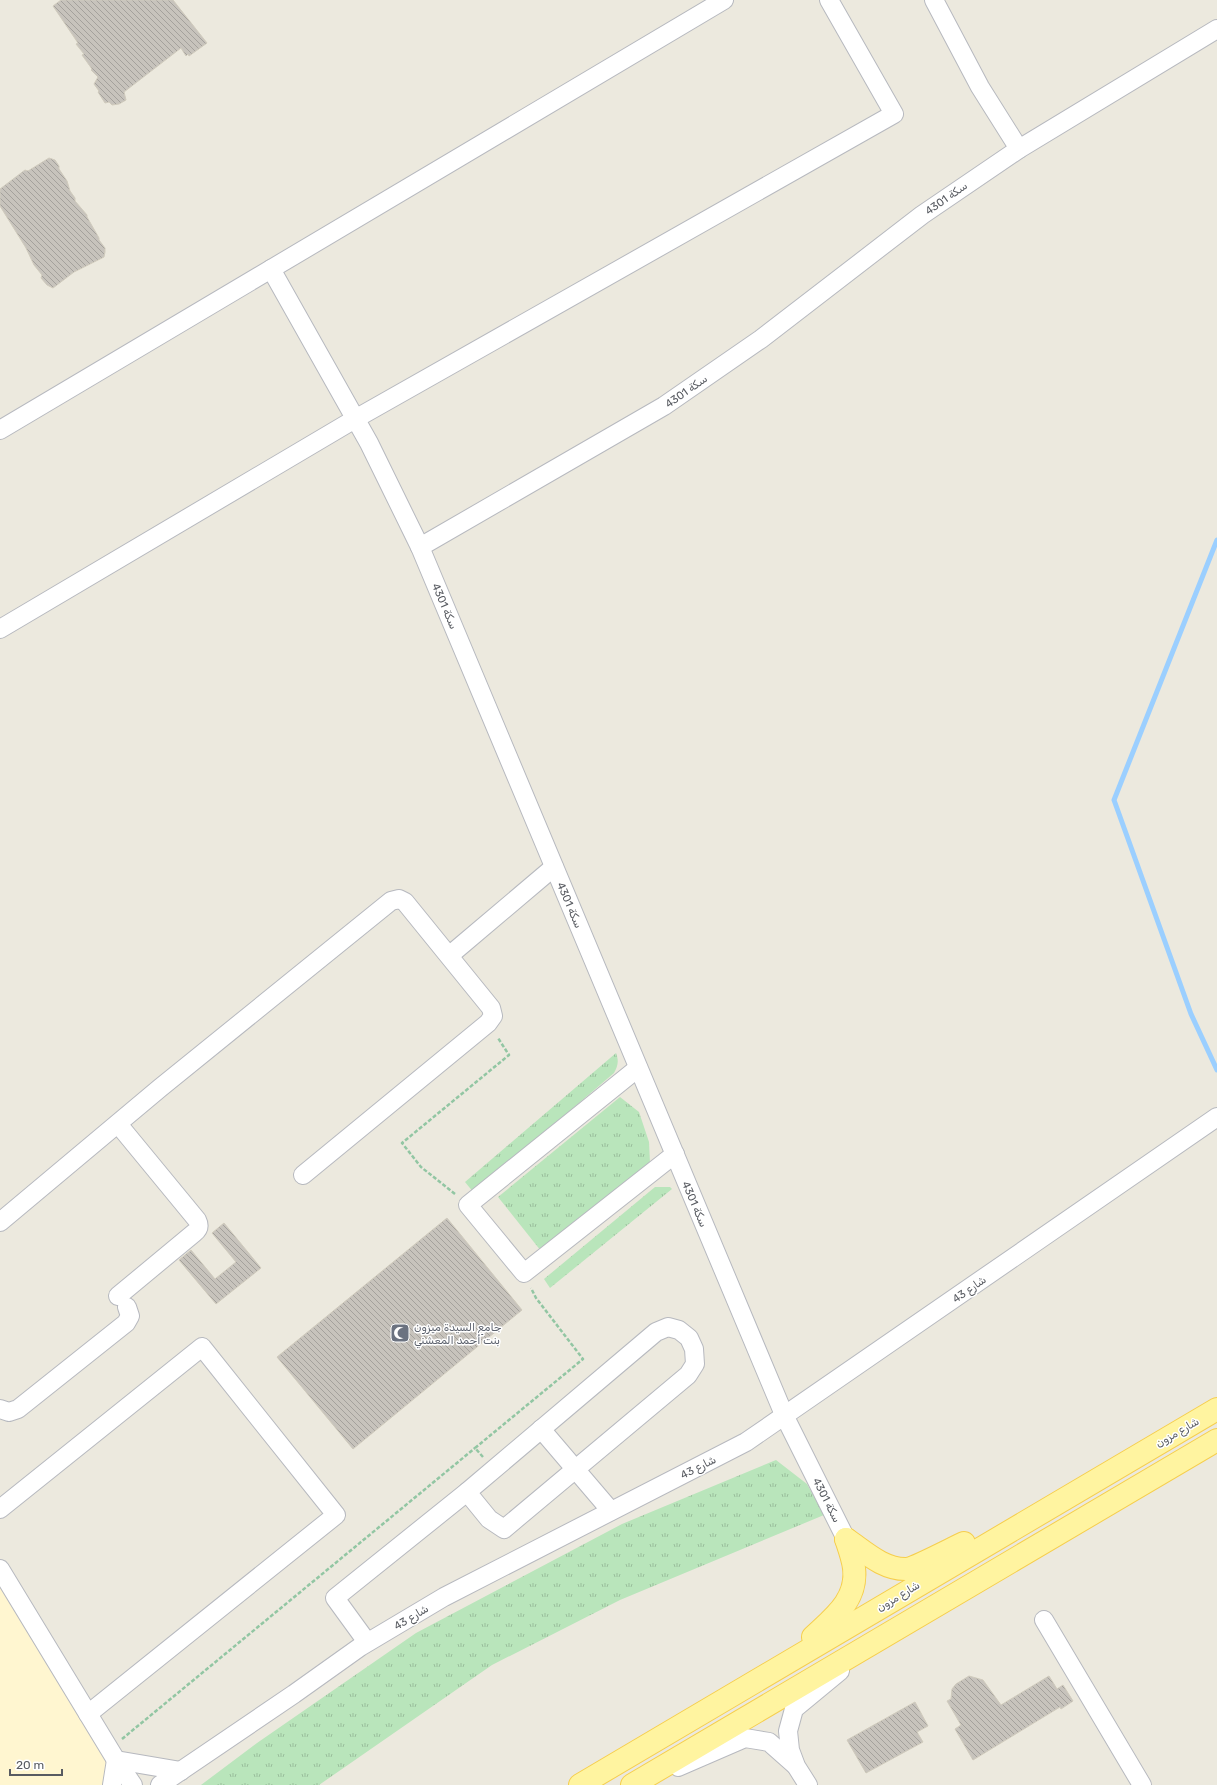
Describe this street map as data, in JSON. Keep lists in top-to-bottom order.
{
  "streets": {
    "main road": ["شارع مزون"],
    "street": ["سكة 4301", "شارع 43"]
  },
  "crossings": [
    ["سكة 4301", "شارع 43"]
  ],
  "places": {
    "mosque": ["جامع السيدة ميزون بنت أحمد المعشني"]
  },
  "scale_bar": "20 m"
}
